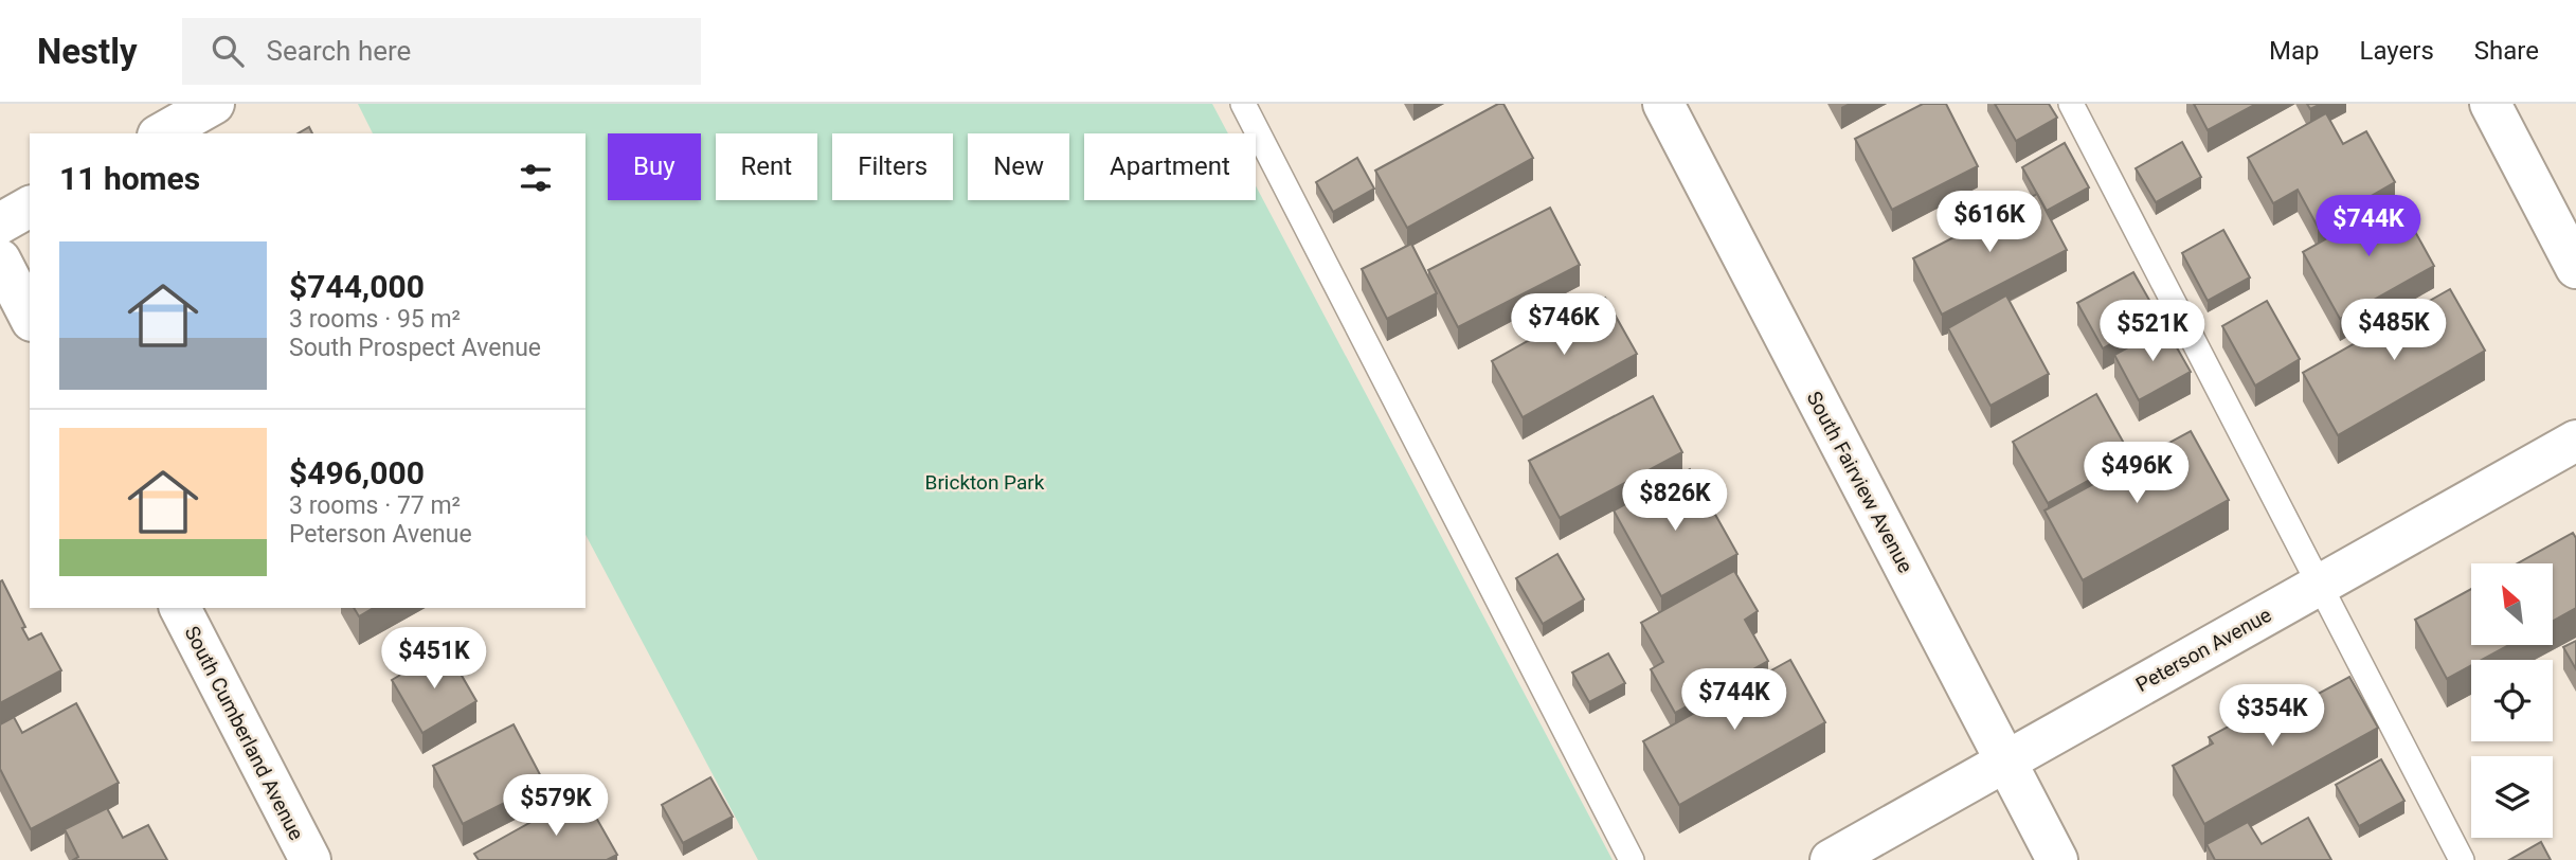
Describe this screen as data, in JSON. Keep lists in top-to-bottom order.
{
  "streets": {
    "street": ["South Fairview Avenue", "Peterson Avenue", "South Cumberland Avenue"]
  },
  "crossings": [
    ["South Fairview Avenue", "Peterson Avenue"]
  ],
  "parks": ["Brickton Park"],
  "north": "top left",
  "page": {
    "header": "Nestly",
    "search": "Search here",
    "nav": ["Map", "Layers", "Share"],
    "chip": [
      "Buy",
      "Rent",
      "Filters",
      "New",
      "Apartment"
    ],
    "heading": "11 homes",
    "price": [
      "$616K",
      "$744K",
      "$746K",
      "$485K",
      "$521K",
      "$496K",
      "$826K",
      "$451K",
      "$744K",
      "$354K",
      "$579K"
    ],
    "list": [
      {
        "name": "$744,000",
        "note": "3 rooms · 95 m² · South Prospect Avenue"
      },
      {
        "name": "$496,000",
        "note": "3 rooms · 77 m² · Peterson Avenue"
      }
    ]
  }
}
